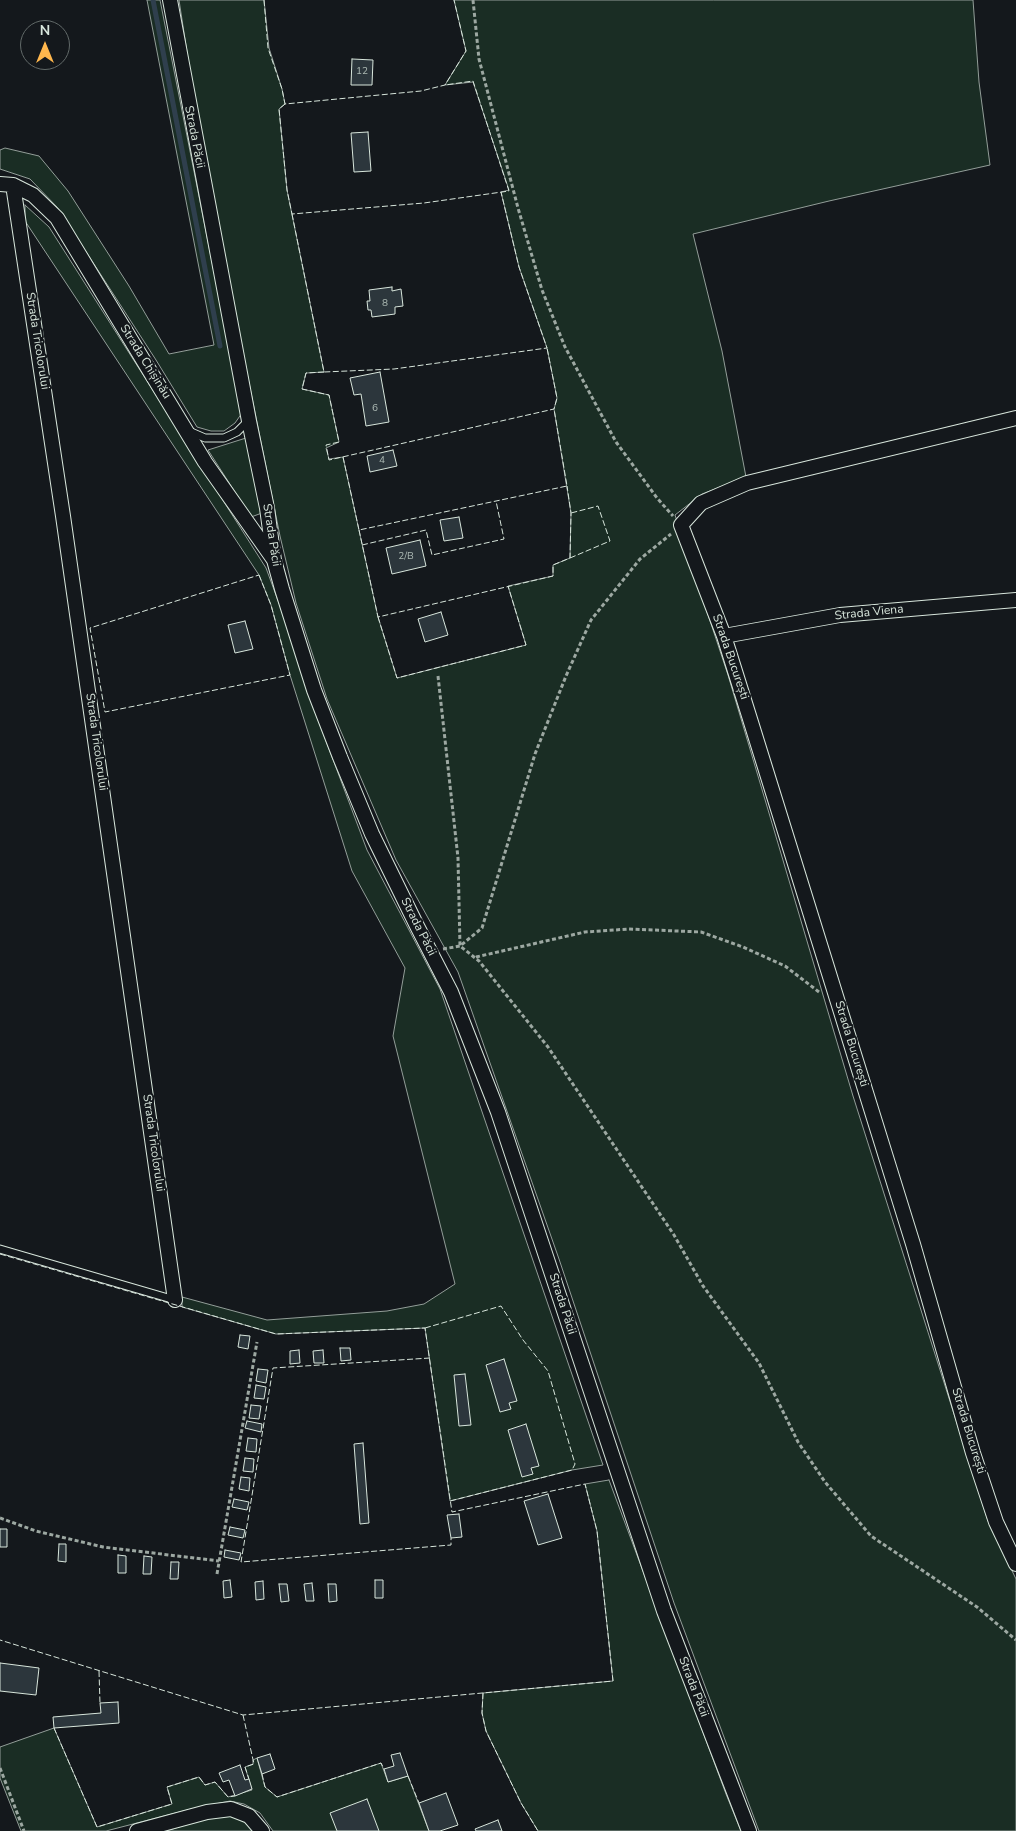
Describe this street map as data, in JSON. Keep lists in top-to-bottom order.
{
  "streets": {
    "street": [
      "Strada Păcii",
      "Strada Tricolorului",
      "Strada Chișinău",
      "Strada Viena",
      "Strada București"
    ]
  },
  "crossings": [
    ["Strada Păcii", "Strada Chișinău"],
    ["Strada Tricolorului", "Strada Chișinău"],
    ["Strada Viena", "Strada București"]
  ],
  "house_numbers": [
    "12",
    "8",
    "6",
    "4",
    "2/B"
  ],
  "north": "top"
}
